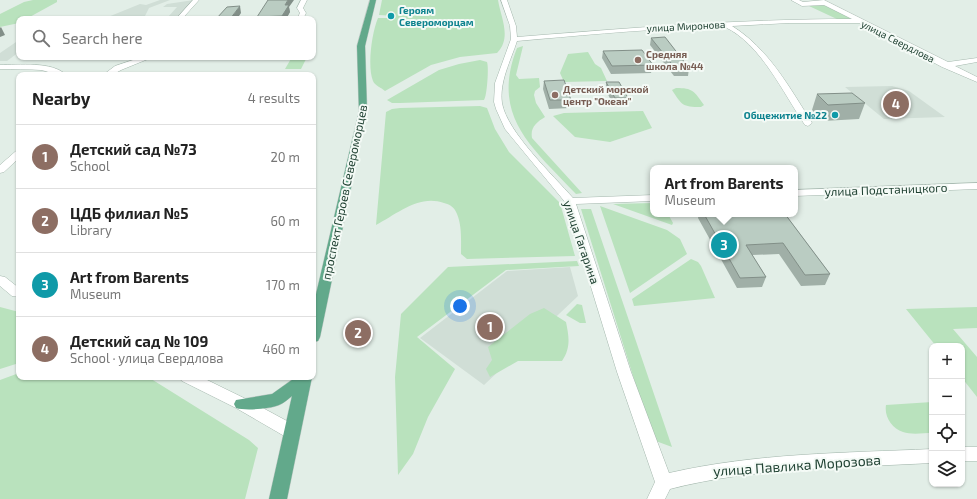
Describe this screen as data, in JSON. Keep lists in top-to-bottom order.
{
  "streets": {
    "main road": ["проспект Героев Североморцев"],
    "street": [
      "улица Миронова",
      "улица Свердлова",
      "улица Подстаницкого",
      "улица Гагарина",
      "улица Павлика Морозова"
    ]
  },
  "crossings": [
    ["улица Миронова", "улица Свердлова"],
    ["улица Миронова", "улица Гагарина"],
    ["улица Гагарина", "улица Павлика Морозова"]
  ],
  "places": [
    "Героям Cевероморцам",
    "Средняя школа №44",
    "Детский морской центр \"Океан\"",
    "Общежитие №22"
  ],
  "page": {
    "search": "Search here",
    "heading": ["Nearby", "4 results"],
    "pins": [
      "4",
      "3",
      "1",
      "2"
    ],
    "list": [
      {
        "mark": "1",
        "name": "Детский сад №73",
        "note": "School",
        "value": "20 m"
      },
      {
        "mark": "2",
        "name": "ЦДБ филиал №5",
        "note": "Library",
        "value": "60 m"
      },
      {
        "mark": "3",
        "name": "Art from Barents",
        "note": "Museum",
        "value": "170 m"
      },
      {
        "mark": "4",
        "name": "Детский сад № 109",
        "note": "School · улица Свердлова",
        "value": "460 m"
      }
    ],
    "popup": ["Art from Barents", "Museum"],
    "map_buttons": ["+", "−"]
  }
}
